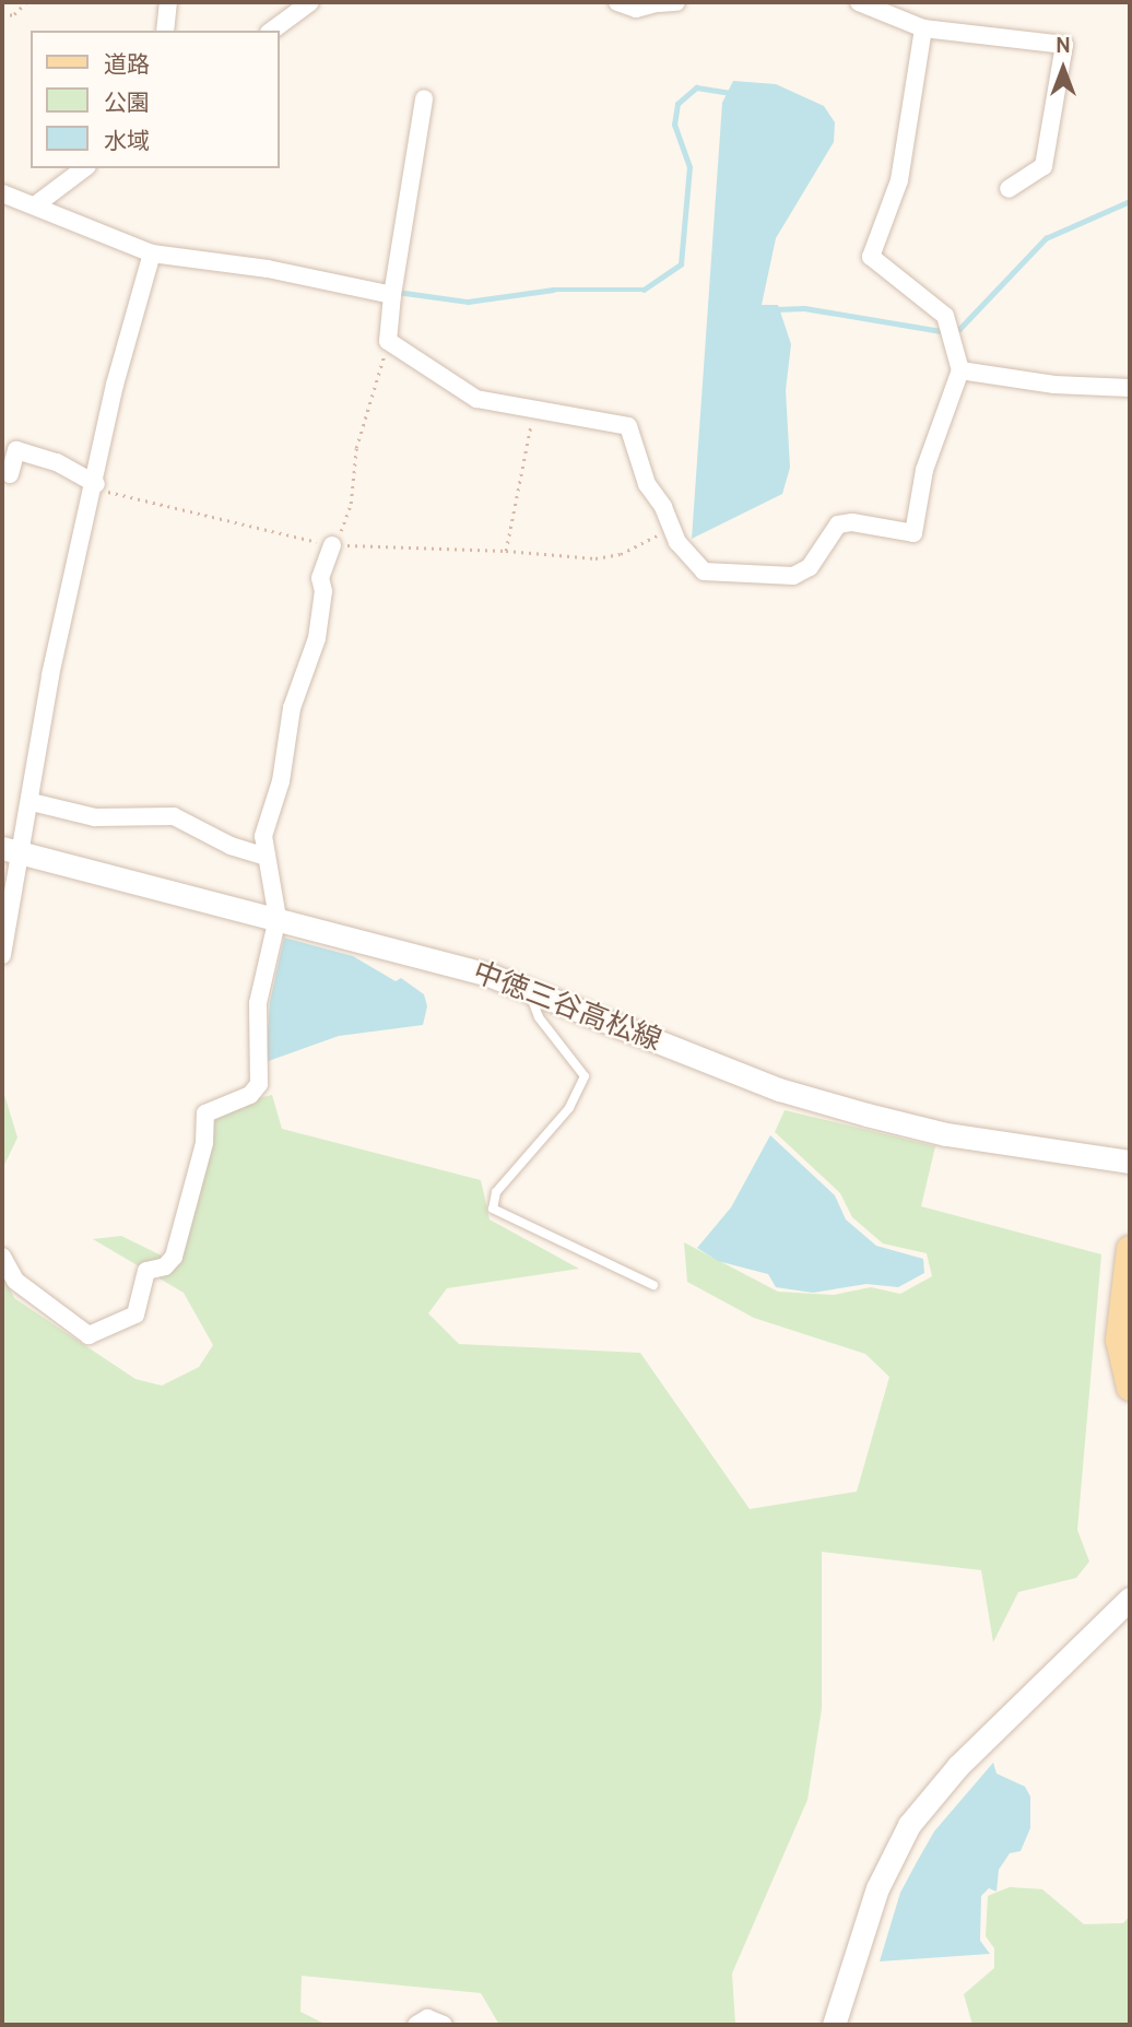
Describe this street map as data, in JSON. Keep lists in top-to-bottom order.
{
  "streets": {
    "main road": ["中徳三谷高松線"]
  },
  "legend": ["道路", "公園", "水域"],
  "north": "top"
}
